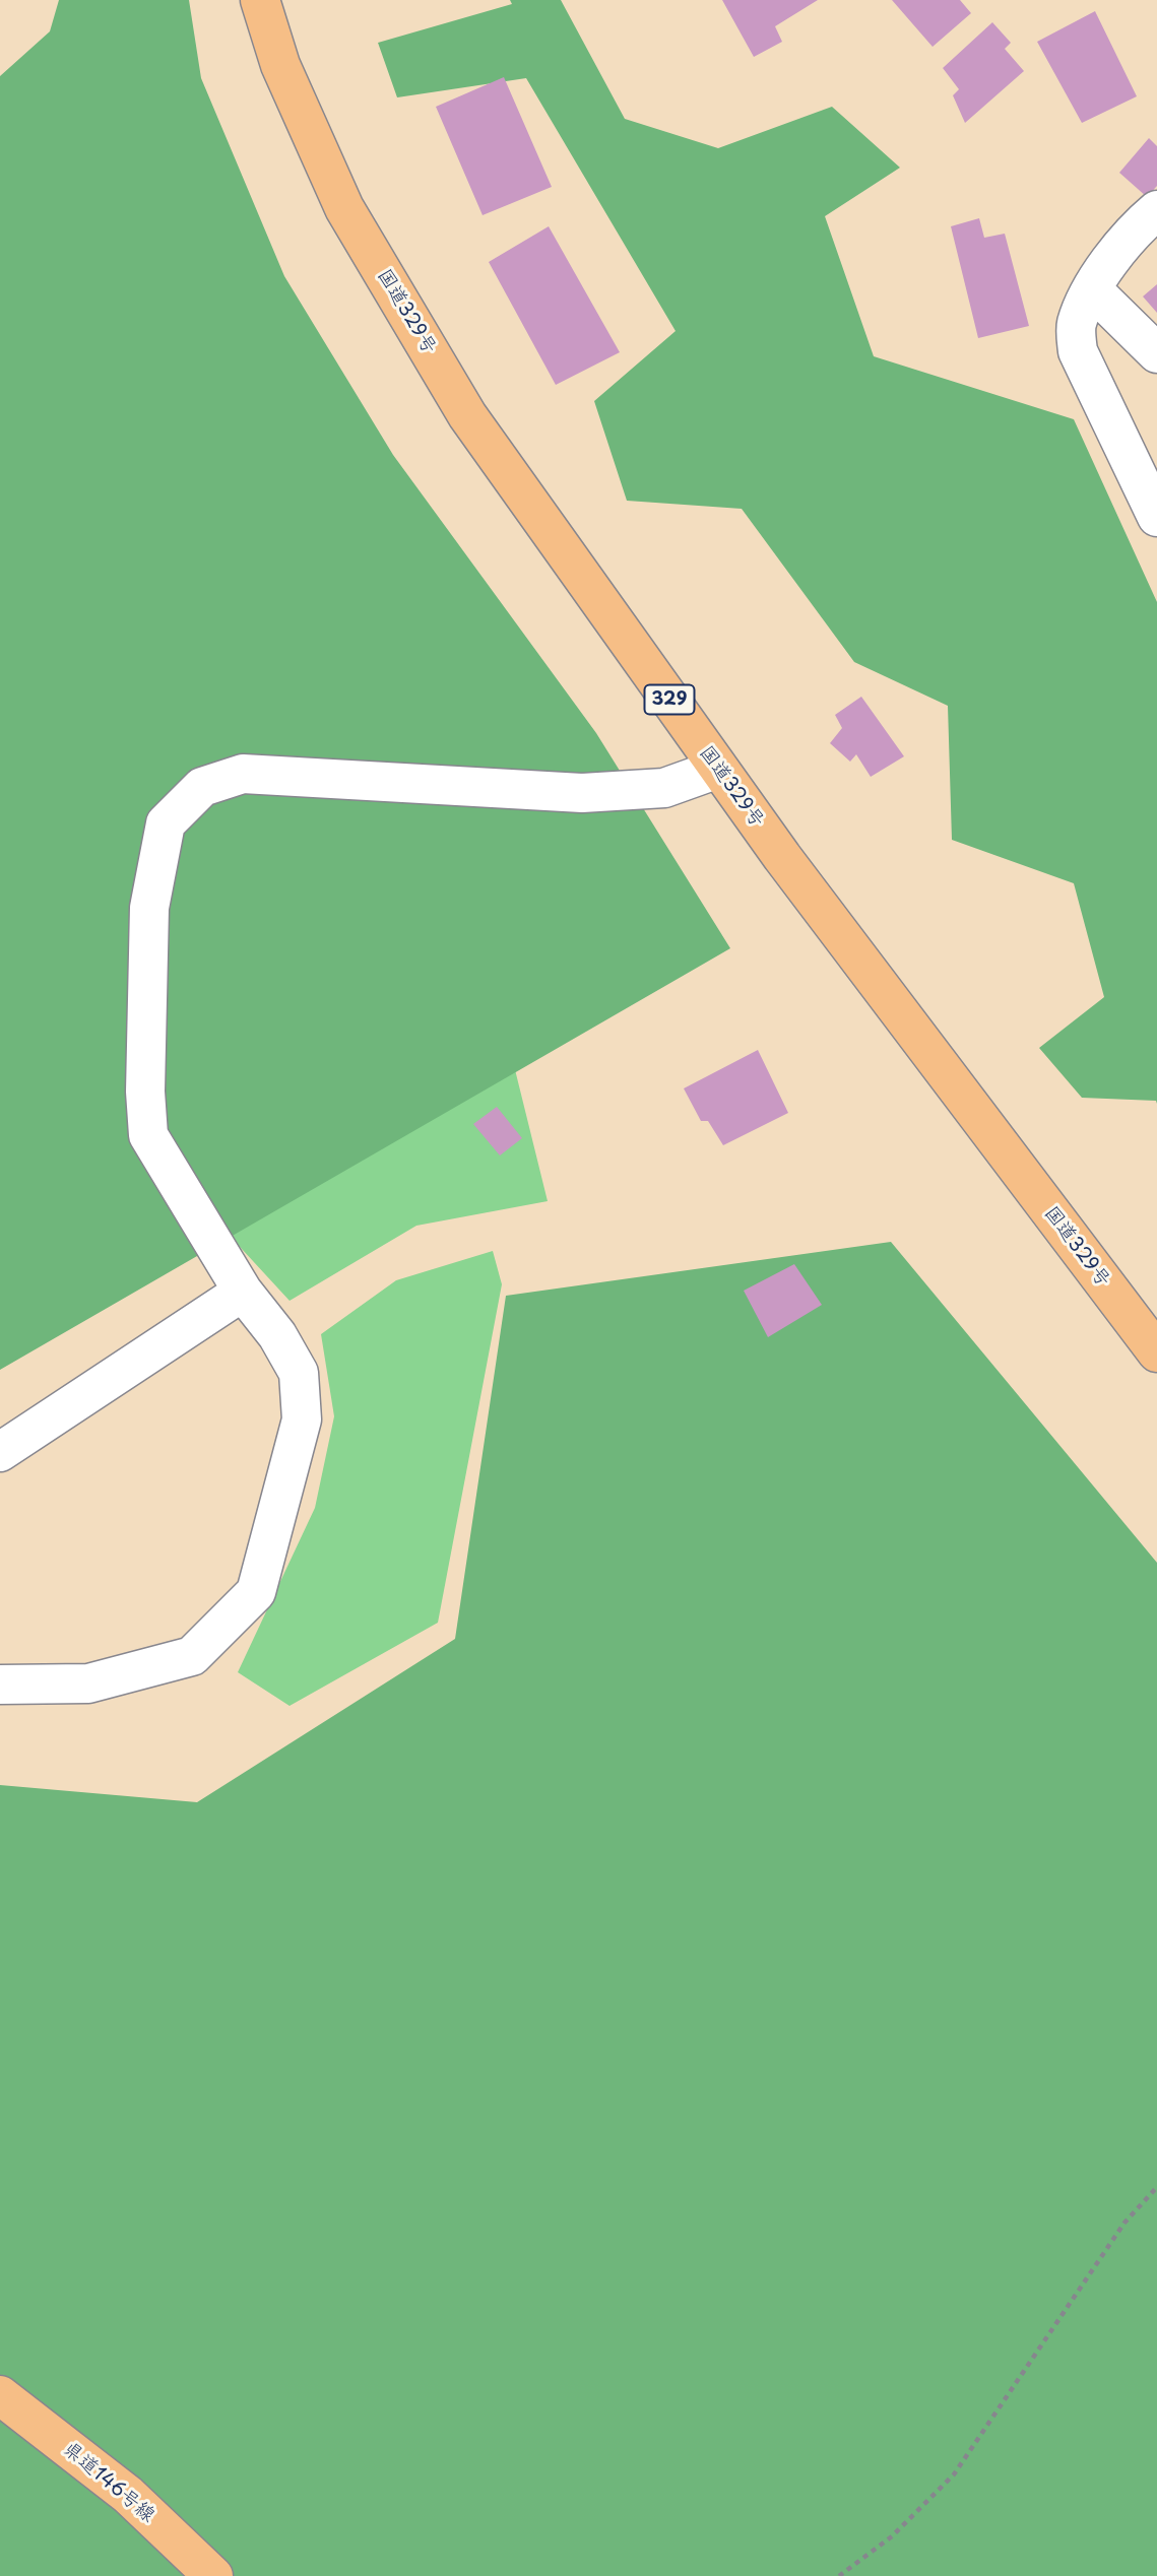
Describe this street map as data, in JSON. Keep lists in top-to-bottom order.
{
  "streets": {
    "main road": ["国道329号", "329", "県道146号線"]
  }
}
